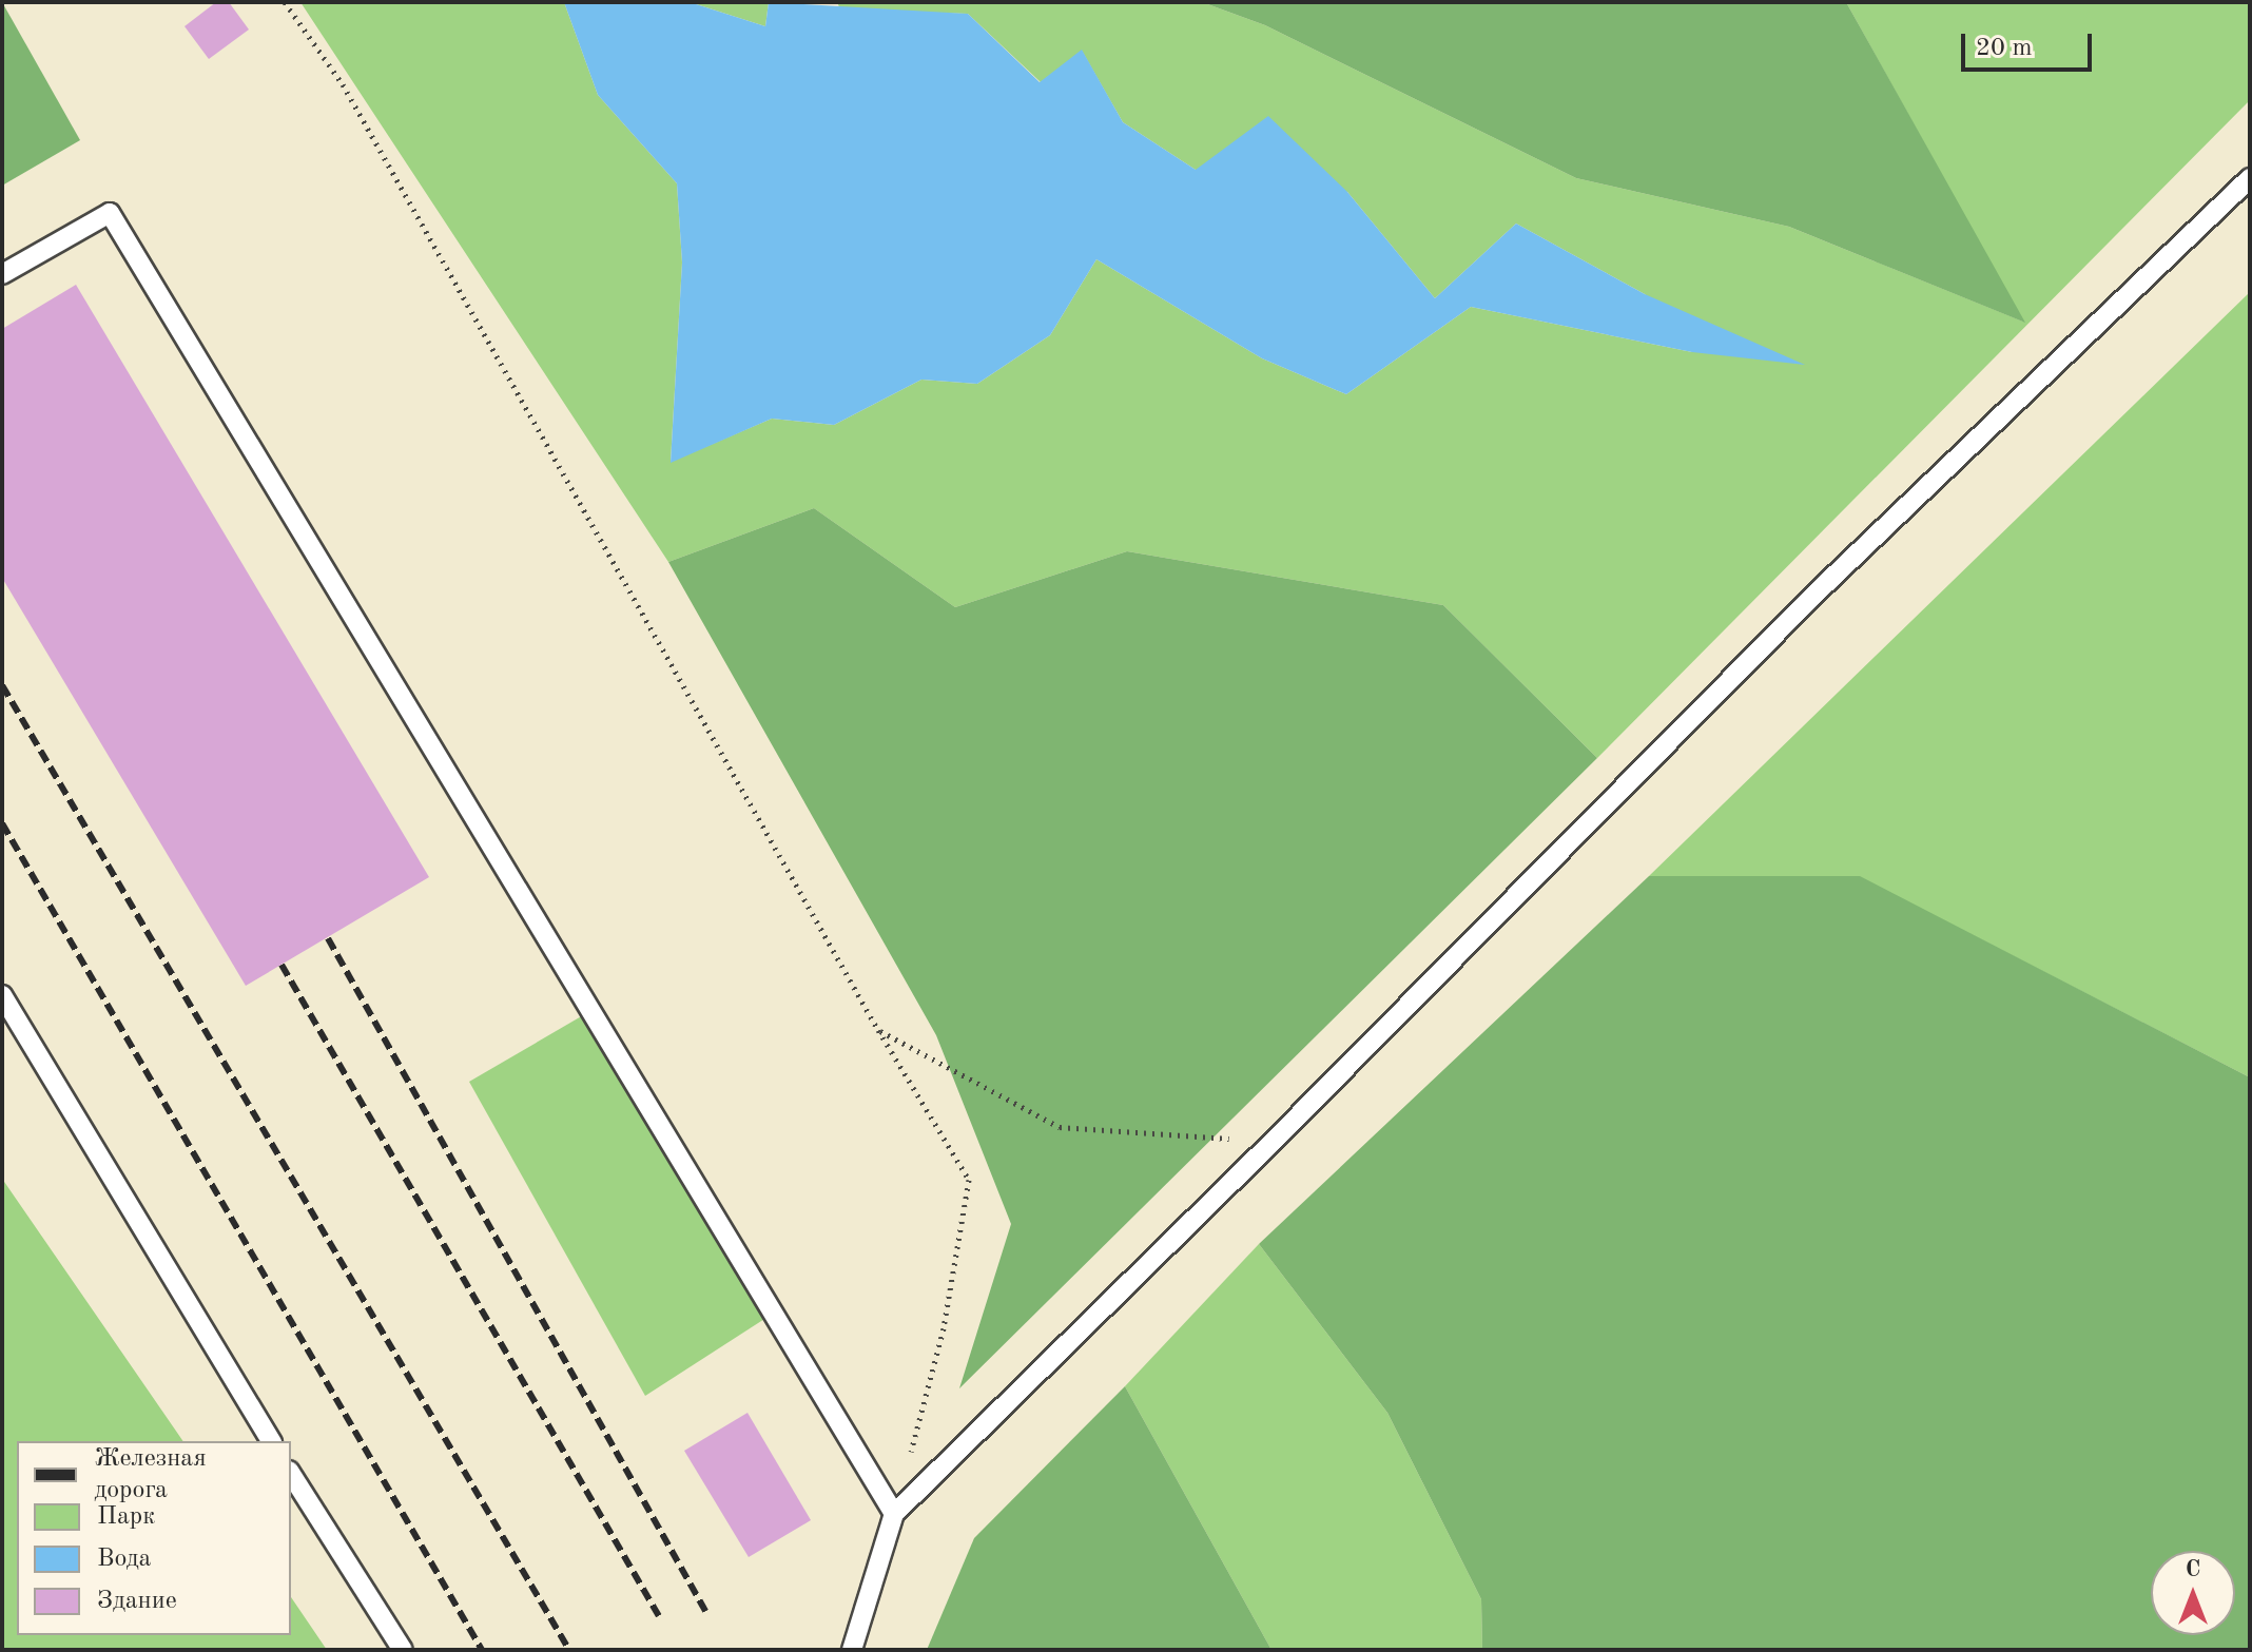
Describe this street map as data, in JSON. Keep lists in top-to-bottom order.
{
  "legend": [
    "Железная дорога",
    "Парк",
    "Вода",
    "Здание"
  ],
  "scale_bar": "20 m",
  "north": "top"
}
